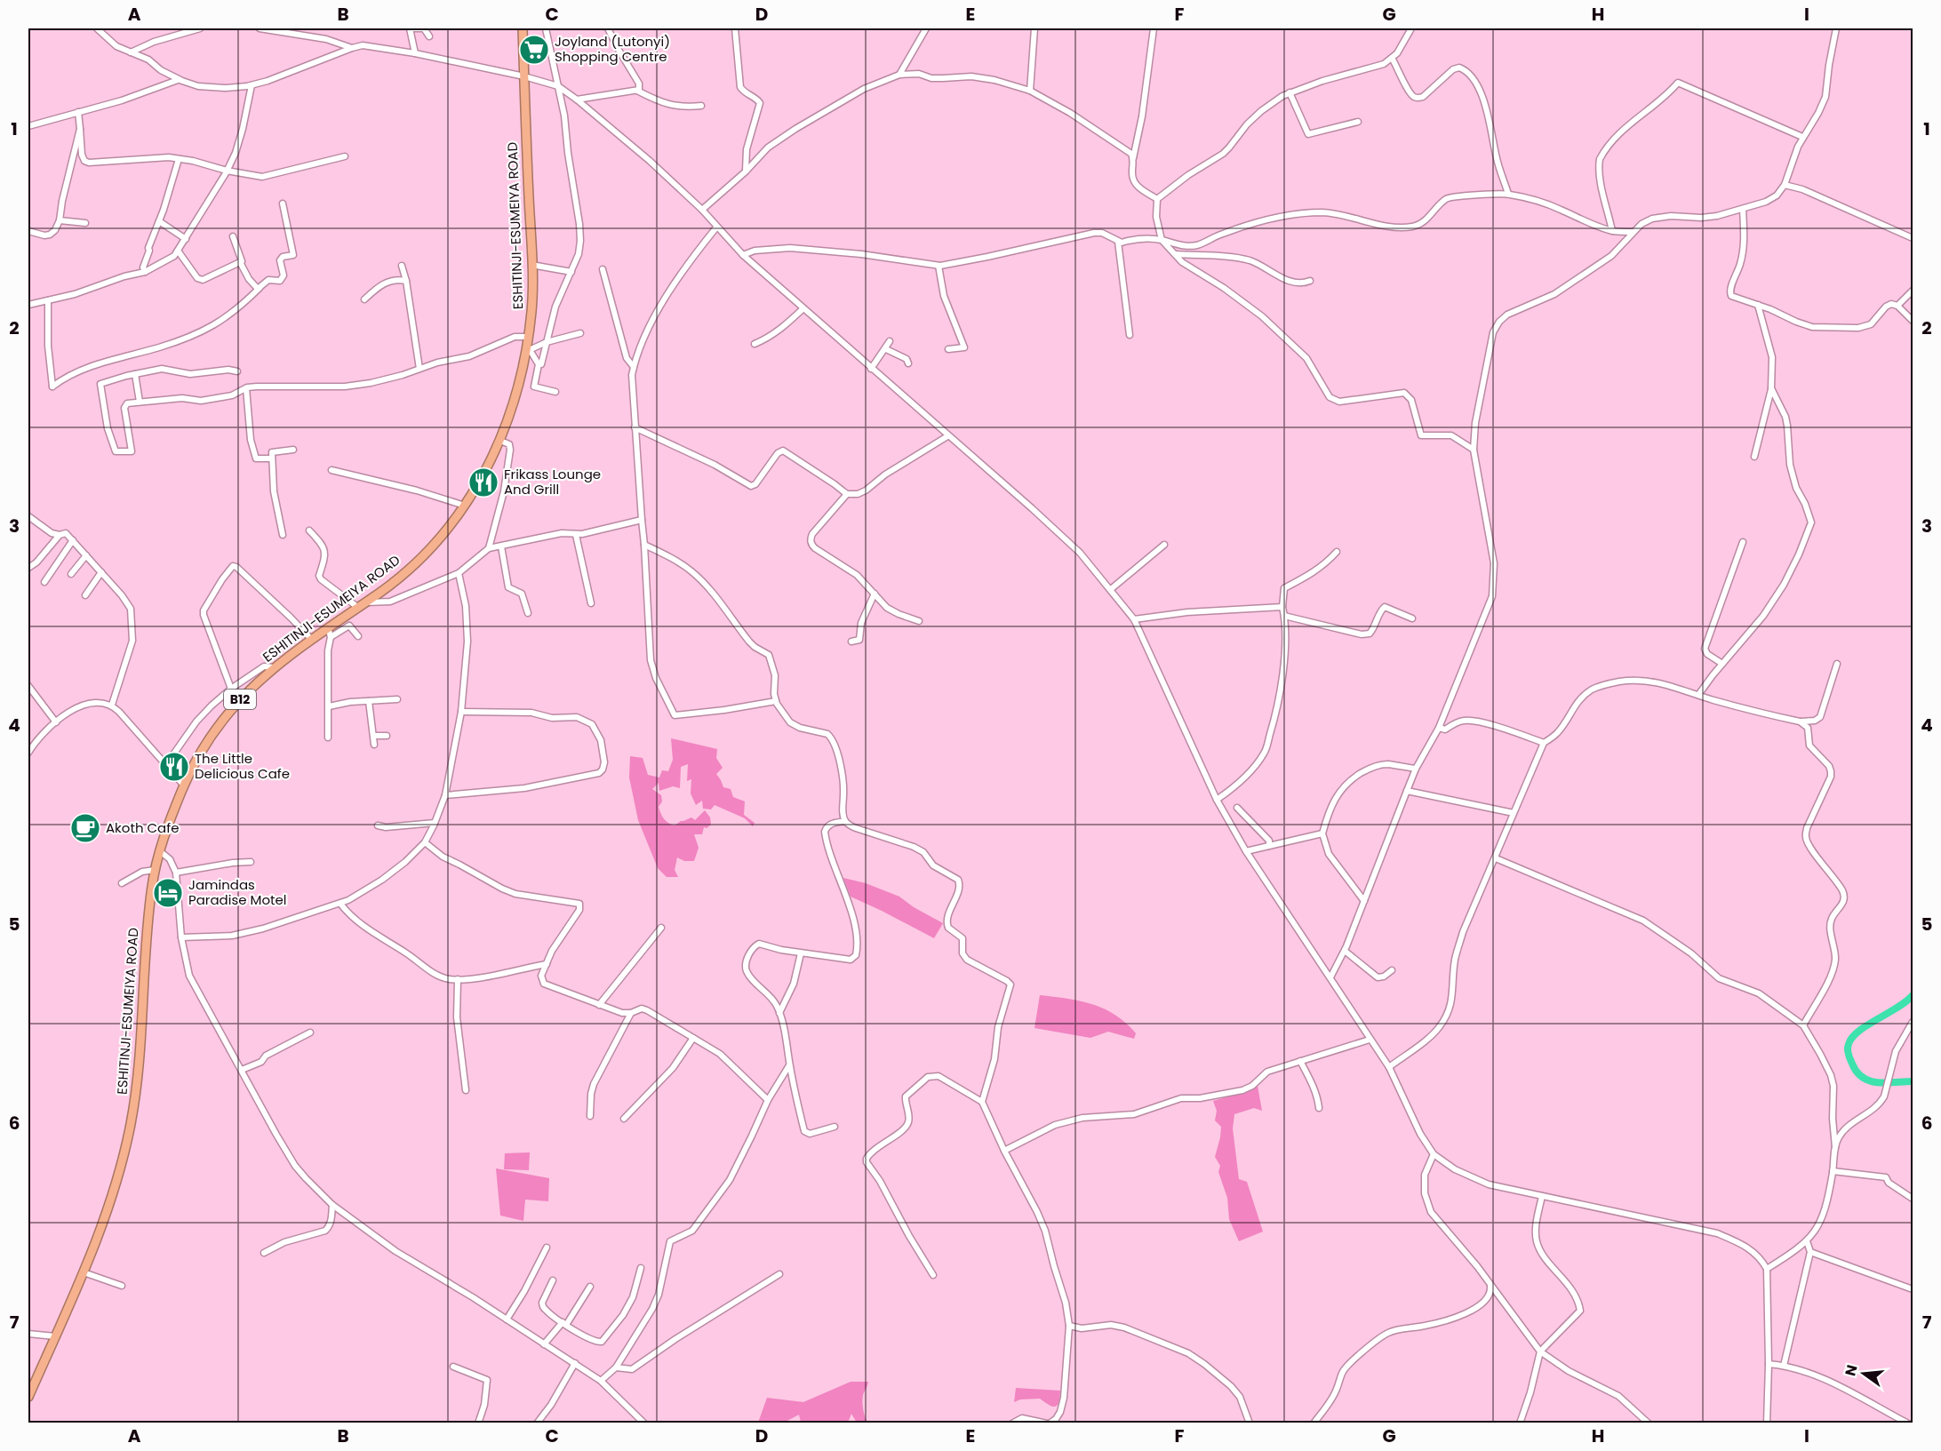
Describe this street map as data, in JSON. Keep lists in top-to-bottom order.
{
  "streets": {
    "highway": ["ESHITINJI-ESUMEIYA ROAD", "B12"]
  },
  "crossings": [
    ["ESHITINJI-ESUMEIYA ROAD", "B12"]
  ],
  "places": {
    "supermarket": ["Joyland (Lutonyi) Shopping Centre"],
    "restaurant": ["Frikass Lounge And Grill", "The Little Delicious Cafe"],
    "cafe": ["Akoth Cafe"],
    "hotel": ["Jamindas Paradise Motel"]
  },
  "north": "left",
  "grid": {
    "columns": [
      "A",
      "B",
      "C",
      "D",
      "E",
      "F",
      "G",
      "H",
      "I"
    ],
    "rows": [
      "1",
      "2",
      "3",
      "4",
      "5",
      "6",
      "7"
    ]
  }
}
